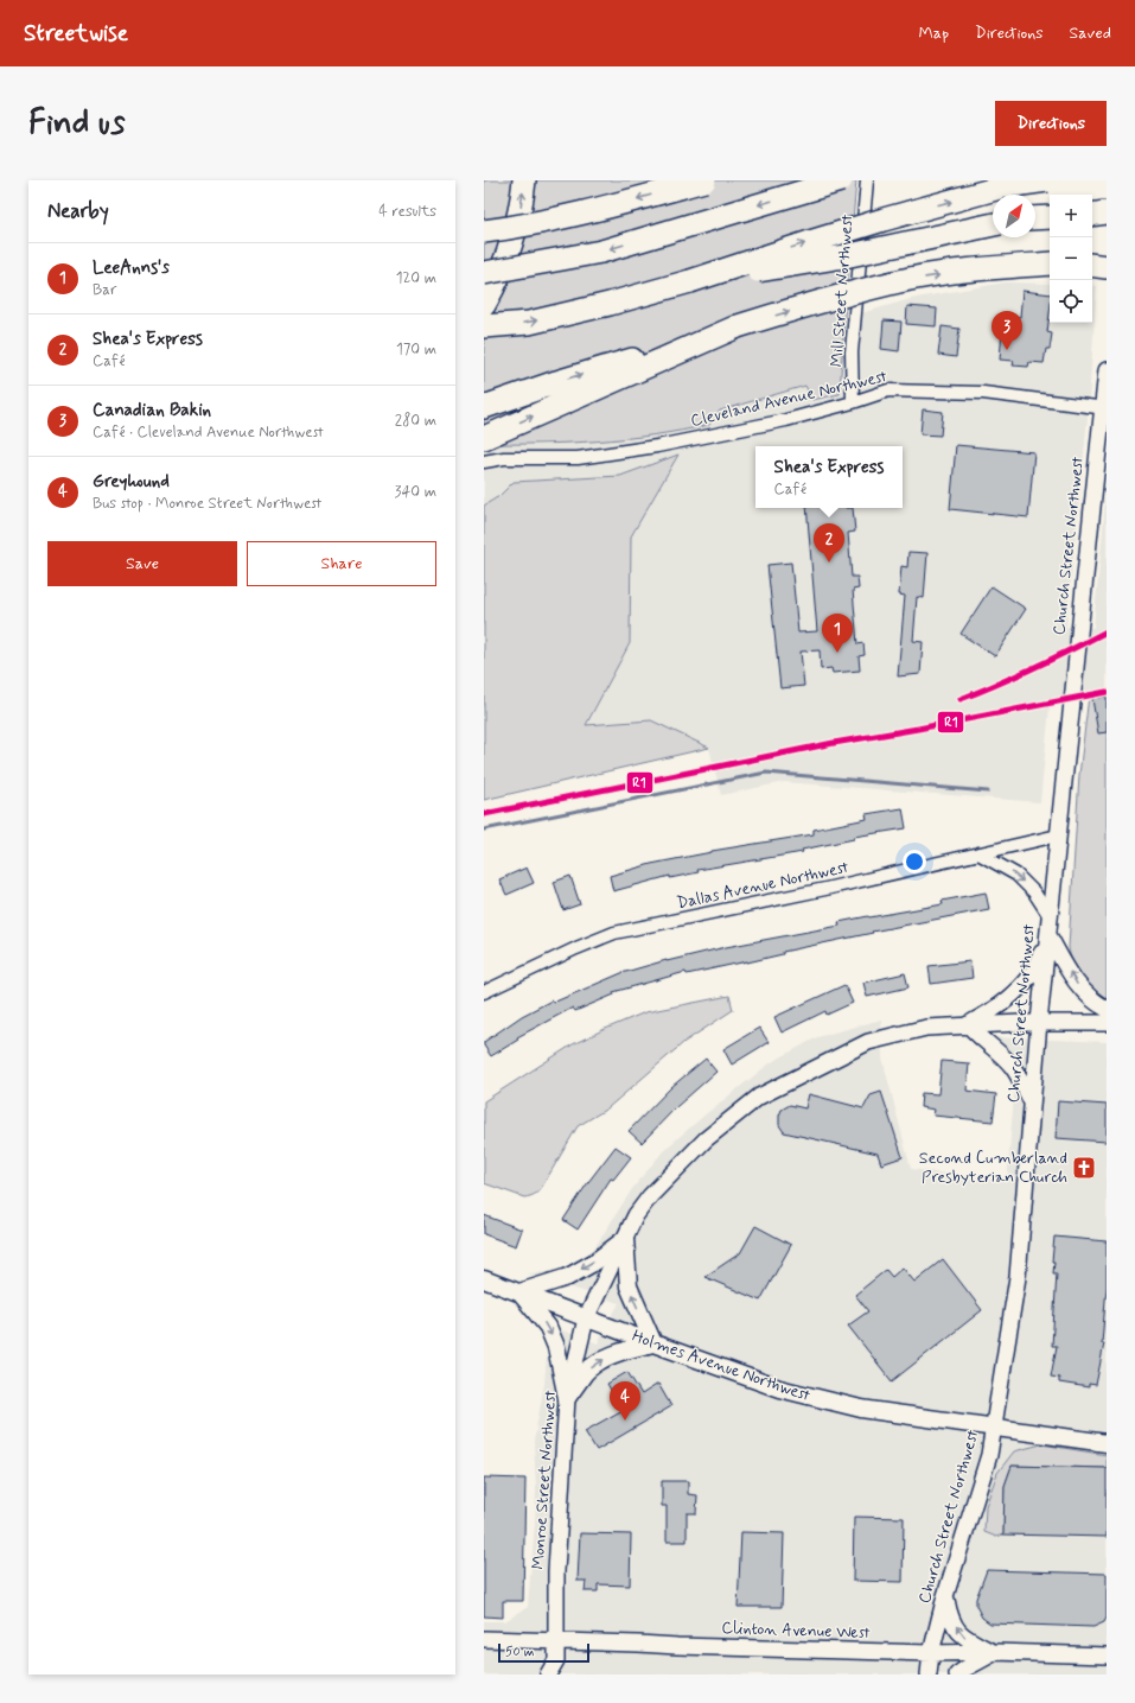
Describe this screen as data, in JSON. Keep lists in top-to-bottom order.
{
  "streets": {
    "main road": ["Holmes Avenue Northwest"],
    "street": [
      "Mill Street Northwest",
      "Cleveland Avenue Northwest",
      "Church Street Northwest",
      "Dallas Avenue Northwest",
      "Monroe Street Northwest",
      "Clinton Avenue West"
    ]
  },
  "crossings": [
    ["Mill Street Northwest", "Cleveland Avenue Northwest"],
    ["Cleveland Avenue Northwest", "Church Street Northwest"],
    ["Church Street Northwest", "Dallas Avenue Northwest"],
    ["Church Street Northwest", "Holmes Avenue Northwest"],
    ["Church Street Northwest", "Monroe Street Northwest"],
    ["Church Street Northwest", "Clinton Avenue West"],
    ["Holmes Avenue Northwest", "Monroe Street Northwest"],
    ["Monroe Street Northwest", "Clinton Avenue West"]
  ],
  "places": {
    "church": ["Second Cumberland Presbyterian Church"]
  },
  "lines": ["transit line R1"],
  "scale_bar": "50 m",
  "north": "top right",
  "page": {
    "header": "Streetwise",
    "nav": ["Map", "Directions", "Saved"],
    "buttons": [
      "Directions",
      ["Save", "Share"]
    ],
    "title": "Find us",
    "heading": ["Nearby", "4 results"],
    "map_buttons": ["+", "−"],
    "list": [
      {
        "mark": "1",
        "name": "LeeAnns's",
        "note": "Bar",
        "value": "120 m"
      },
      {
        "mark": "2",
        "name": "Shea's Express",
        "note": "Café",
        "value": "170 m"
      },
      {
        "mark": "3",
        "name": "Canadian Bakin",
        "note": "Café · Cleveland Avenue Northwest",
        "value": "280 m"
      },
      {
        "mark": "4",
        "name": "Greyhound",
        "note": "Bus stop · Monroe Street Northwest",
        "value": "340 m"
      }
    ],
    "pins": [
      "3",
      "2",
      "1",
      "4"
    ],
    "popup": ["Shea's Express", "Café"],
    "scale": "50 m"
  }
}
